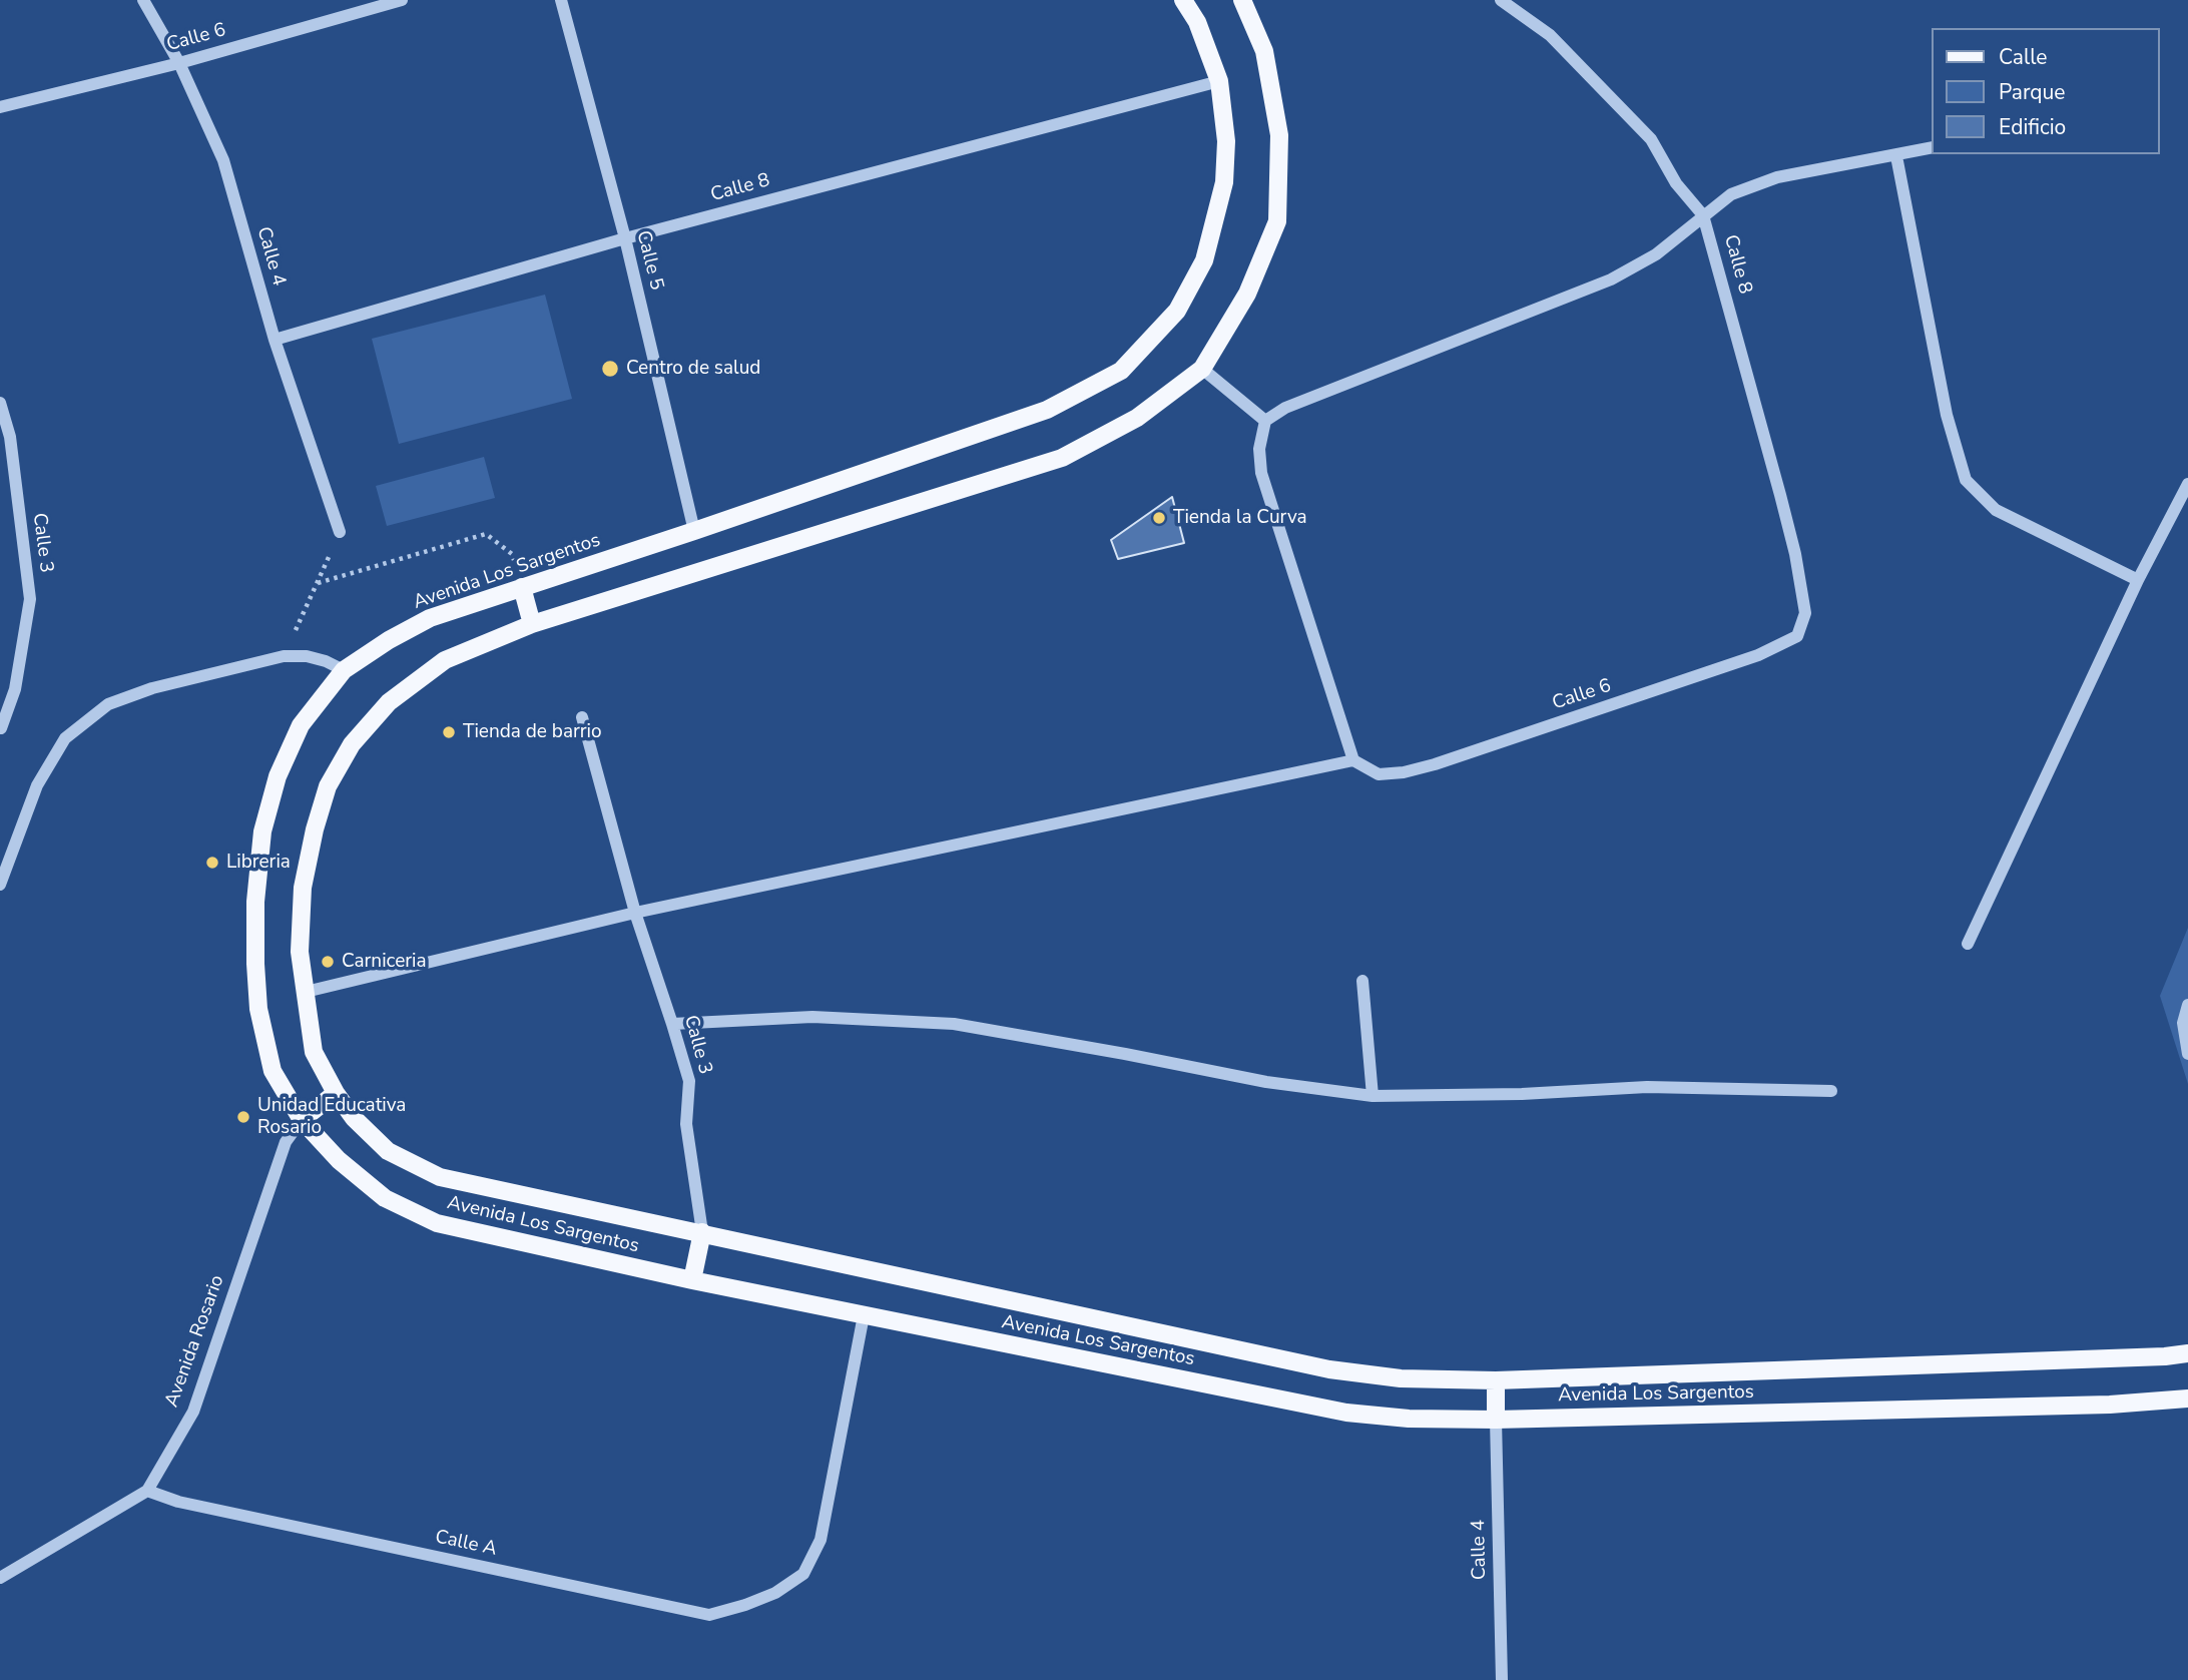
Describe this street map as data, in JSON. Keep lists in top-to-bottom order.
{
  "streets": {
    "main road": ["Avenida Los Sargentos"],
    "street": [
      "Calle 6",
      "Calle 8",
      "Calle 4",
      "Calle 5",
      "Calle 3",
      "Avenida Rosario",
      "Calle A"
    ]
  },
  "crossings": [
    ["Calle 6", "Calle 8"],
    ["Calle 6", "Calle 4"],
    ["Calle 8", "Calle 4"],
    ["Calle 8", "Calle 5"],
    ["Calle 8", "Avenida Los Sargentos"],
    ["Calle 4", "Avenida Los Sargentos"],
    ["Calle 5", "Avenida Los Sargentos"],
    ["Calle 3", "Avenida Los Sargentos"],
    ["Avenida Los Sargentos", "Avenida Rosario"],
    ["Avenida Los Sargentos", "Calle A"],
    ["Avenida Rosario", "Calle A"]
  ],
  "places": [
    "Centro de salud",
    "Tienda la Curva",
    "Tienda de barrio",
    "Libreria",
    "Carniceria",
    "Unidad Educativa Rosario"
  ],
  "legend": ["Calle", "Parque", "Edificio"]
}
